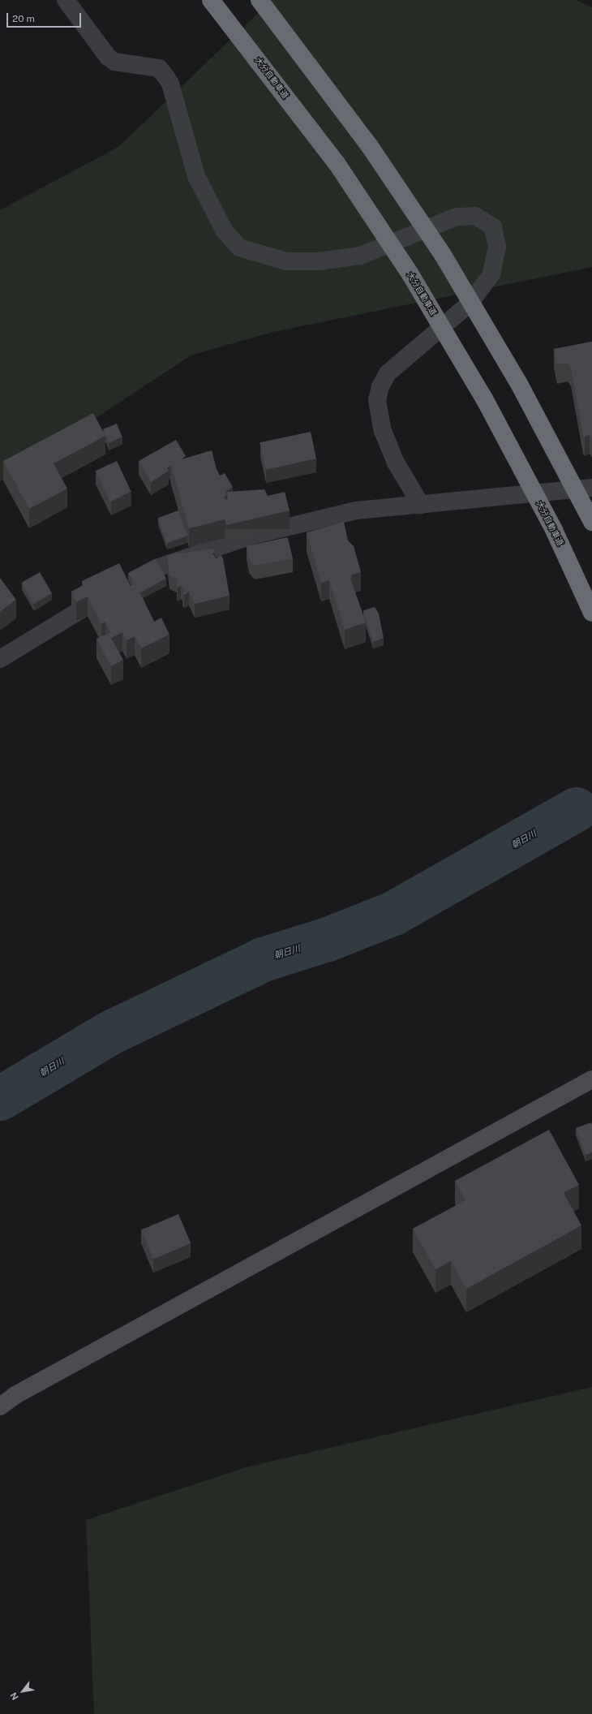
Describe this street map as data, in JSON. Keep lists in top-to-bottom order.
{
  "streets": {
    "highway": ["大分自動車道"]
  },
  "water": ["朝日川"],
  "scale_bar": "20 m",
  "north": "bottom left"
}
